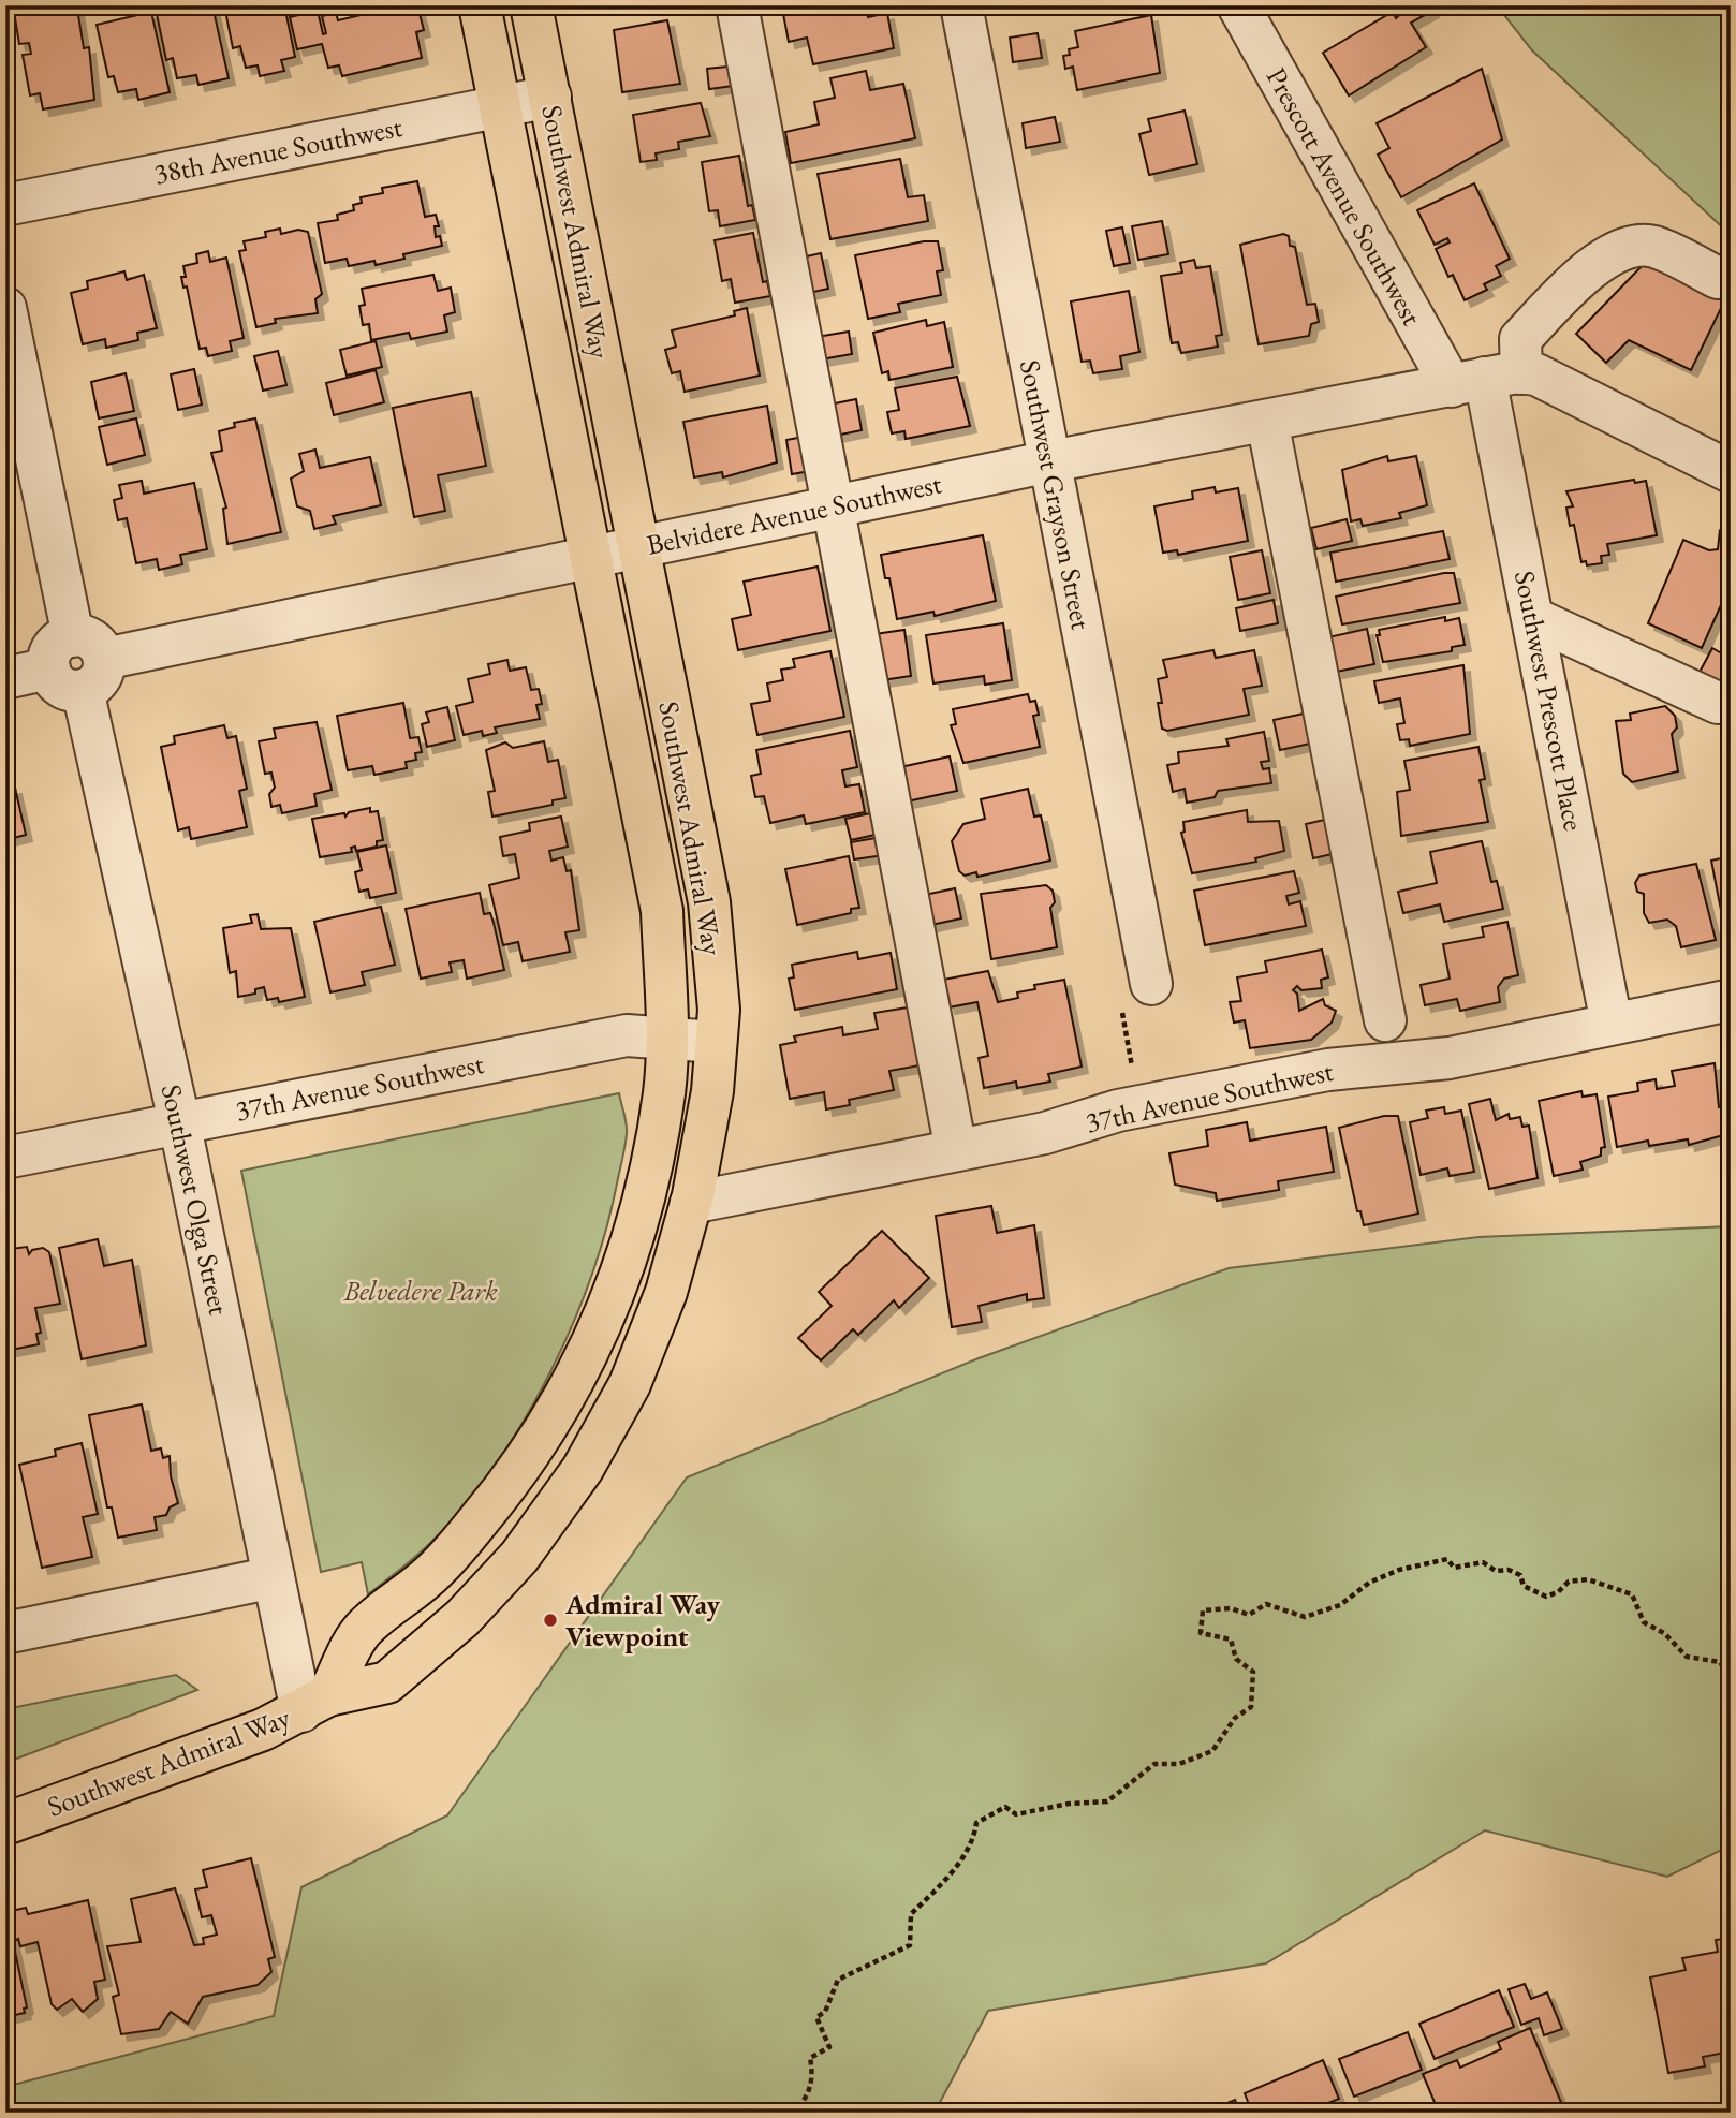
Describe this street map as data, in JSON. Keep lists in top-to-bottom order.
{
  "streets": {
    "main road": ["Southwest Admiral Way"],
    "street": [
      "38th Avenue Southwest",
      "Prescott Avenue Southwest",
      "Southwest Grayson Street",
      "Belvidere Avenue Southwest",
      "Southwest Prescott Place",
      "37th Avenue Southwest",
      "Southwest Olga Street"
    ]
  },
  "crossings": [
    ["38th Avenue Southwest", "Southwest Admiral Way"],
    ["Prescott Avenue Southwest", "Belvidere Avenue Southwest"],
    ["Prescott Avenue Southwest", "Southwest Prescott Place"],
    ["Southwest Admiral Way", "Belvidere Avenue Southwest"],
    ["Southwest Admiral Way", "37th Avenue Southwest"],
    ["Southwest Admiral Way", "Southwest Olga Street"],
    ["Southwest Grayson Street", "Belvidere Avenue Southwest"],
    ["Belvidere Avenue Southwest", "Southwest Prescott Place"],
    ["Belvidere Avenue Southwest", "Southwest Olga Street"],
    ["Southwest Prescott Place", "37th Avenue Southwest"],
    ["37th Avenue Southwest", "Southwest Olga Street"]
  ],
  "parks": ["Belvedere Park"],
  "places": ["Admiral Way Viewpoint"]
}
